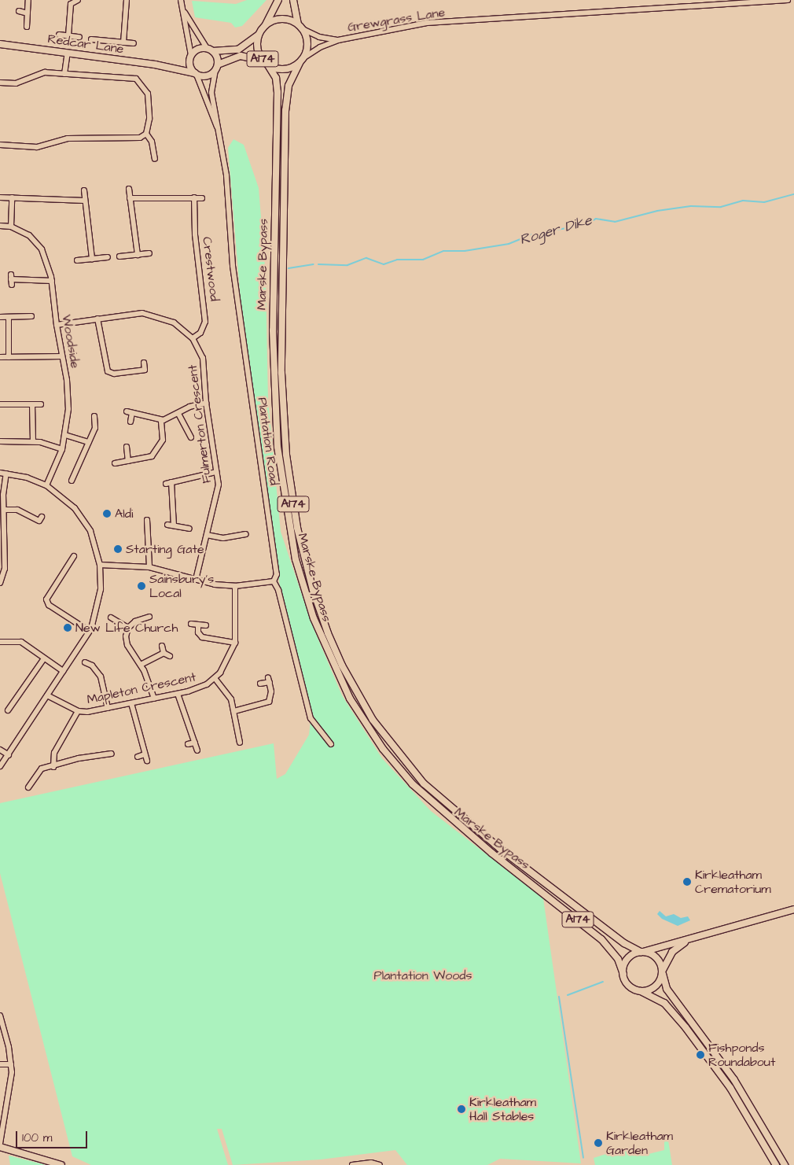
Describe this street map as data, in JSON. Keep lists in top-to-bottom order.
{
  "streets": {
    "main road": ["Redcar Lane", "A174", "Marske Bypass"],
    "street": [
      "Grewgrass Lane",
      "Crestwood",
      "Woodside",
      "Fulmerton Crescent",
      "Plantation Road",
      "Mapleton Crescent"
    ]
  },
  "crossings": [
    ["Grewgrass Lane", "A174"],
    ["Grewgrass Lane", "Marske Bypass"],
    ["Redcar Lane", "Plantation Road"],
    ["A174", "Marske Bypass"],
    ["Crestwood", "Fulmerton Crescent"],
    ["Woodside", "Fulmerton Crescent"]
  ],
  "water": ["Roger Dike"],
  "parks": ["Plantation Woods"],
  "places": [
    "Aldi",
    "Starting Gate",
    "Sainsbury's Local",
    "New Life Church",
    "Kirkleatham Crematorium",
    "Fishponds Roundabout",
    "Kirkleatham Hall Stables",
    "Kirkleatham Garden"
  ],
  "scale_bar": "100 m"
}
